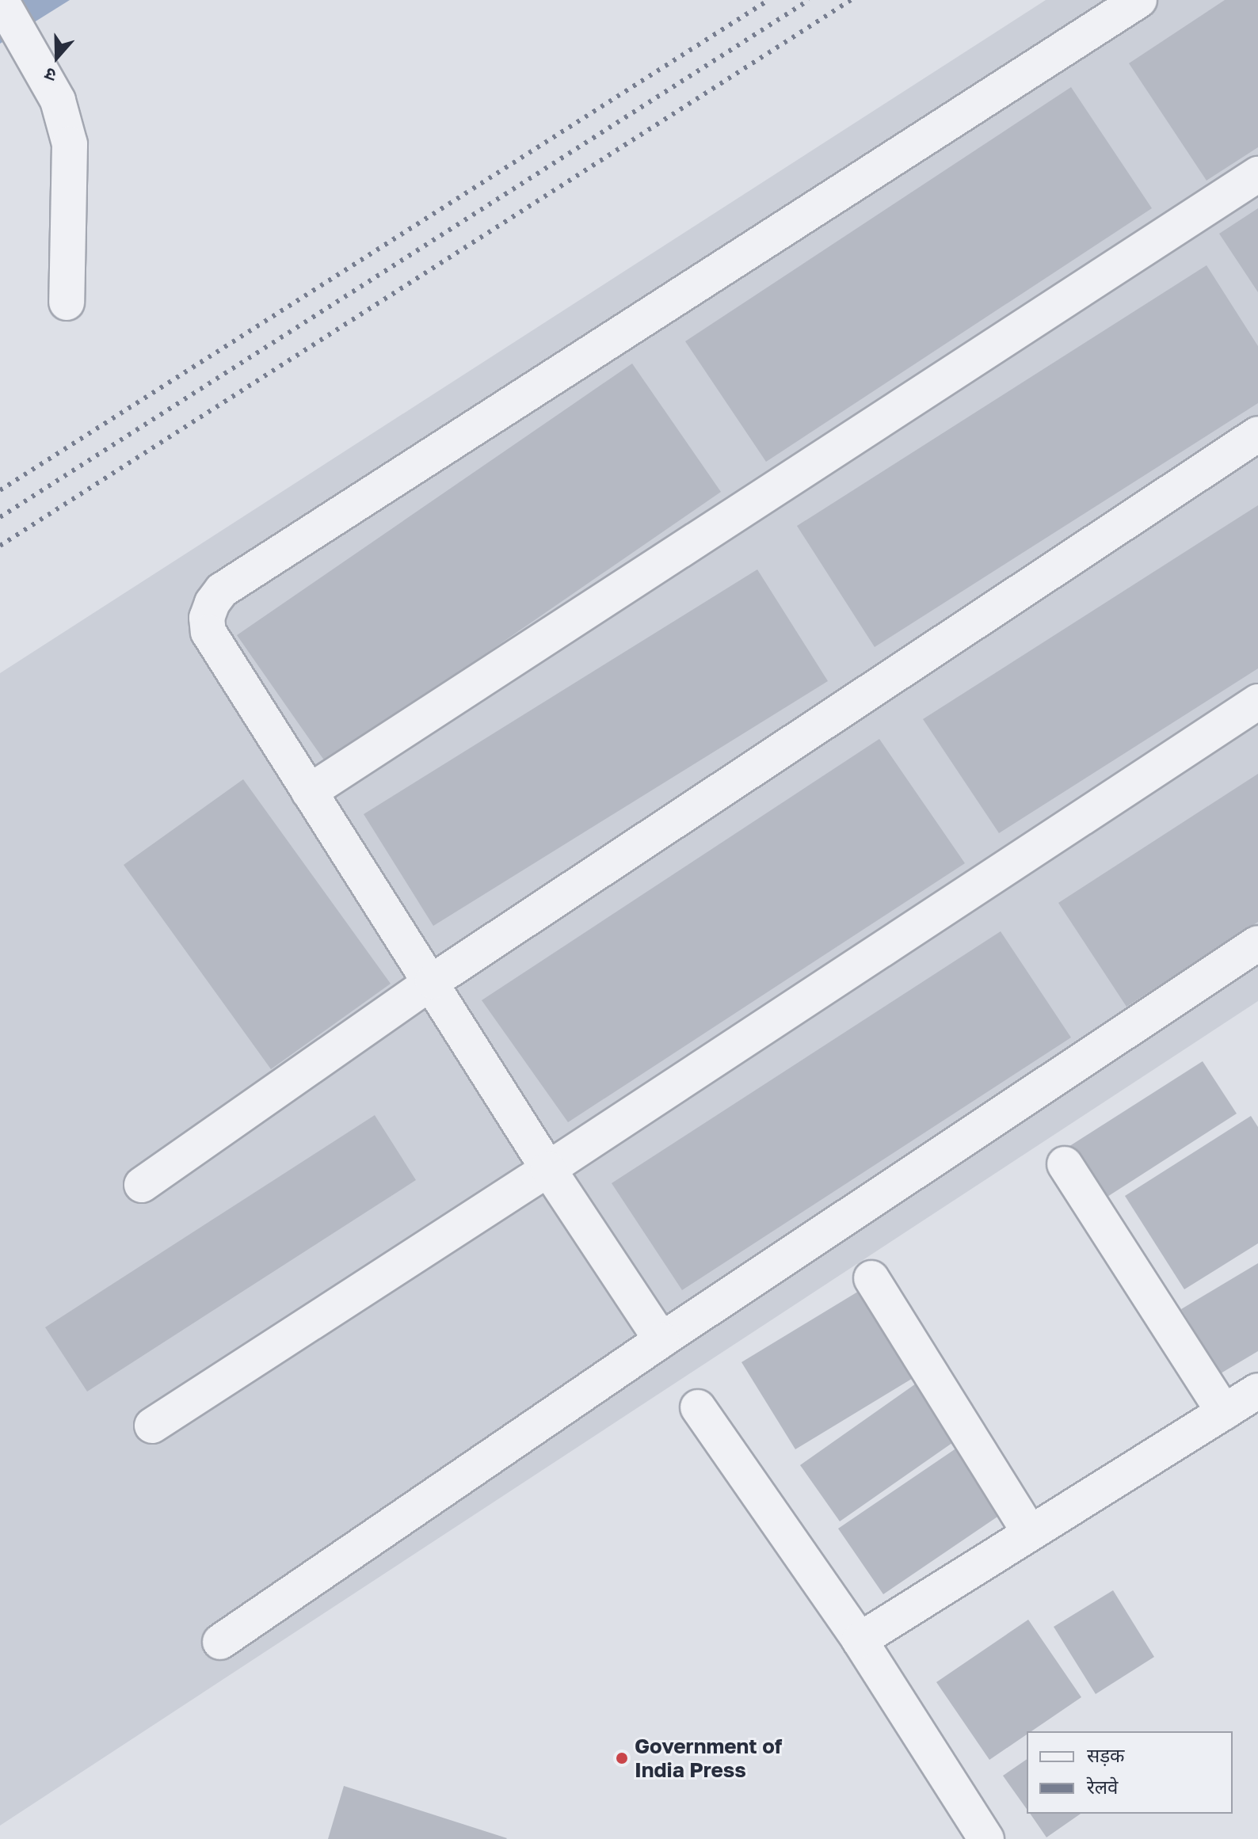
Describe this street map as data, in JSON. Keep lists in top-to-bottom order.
{
  "places": ["Government of India Press"],
  "legend": ["सड़क", "रेलवे"],
  "north": "bottom"
}
